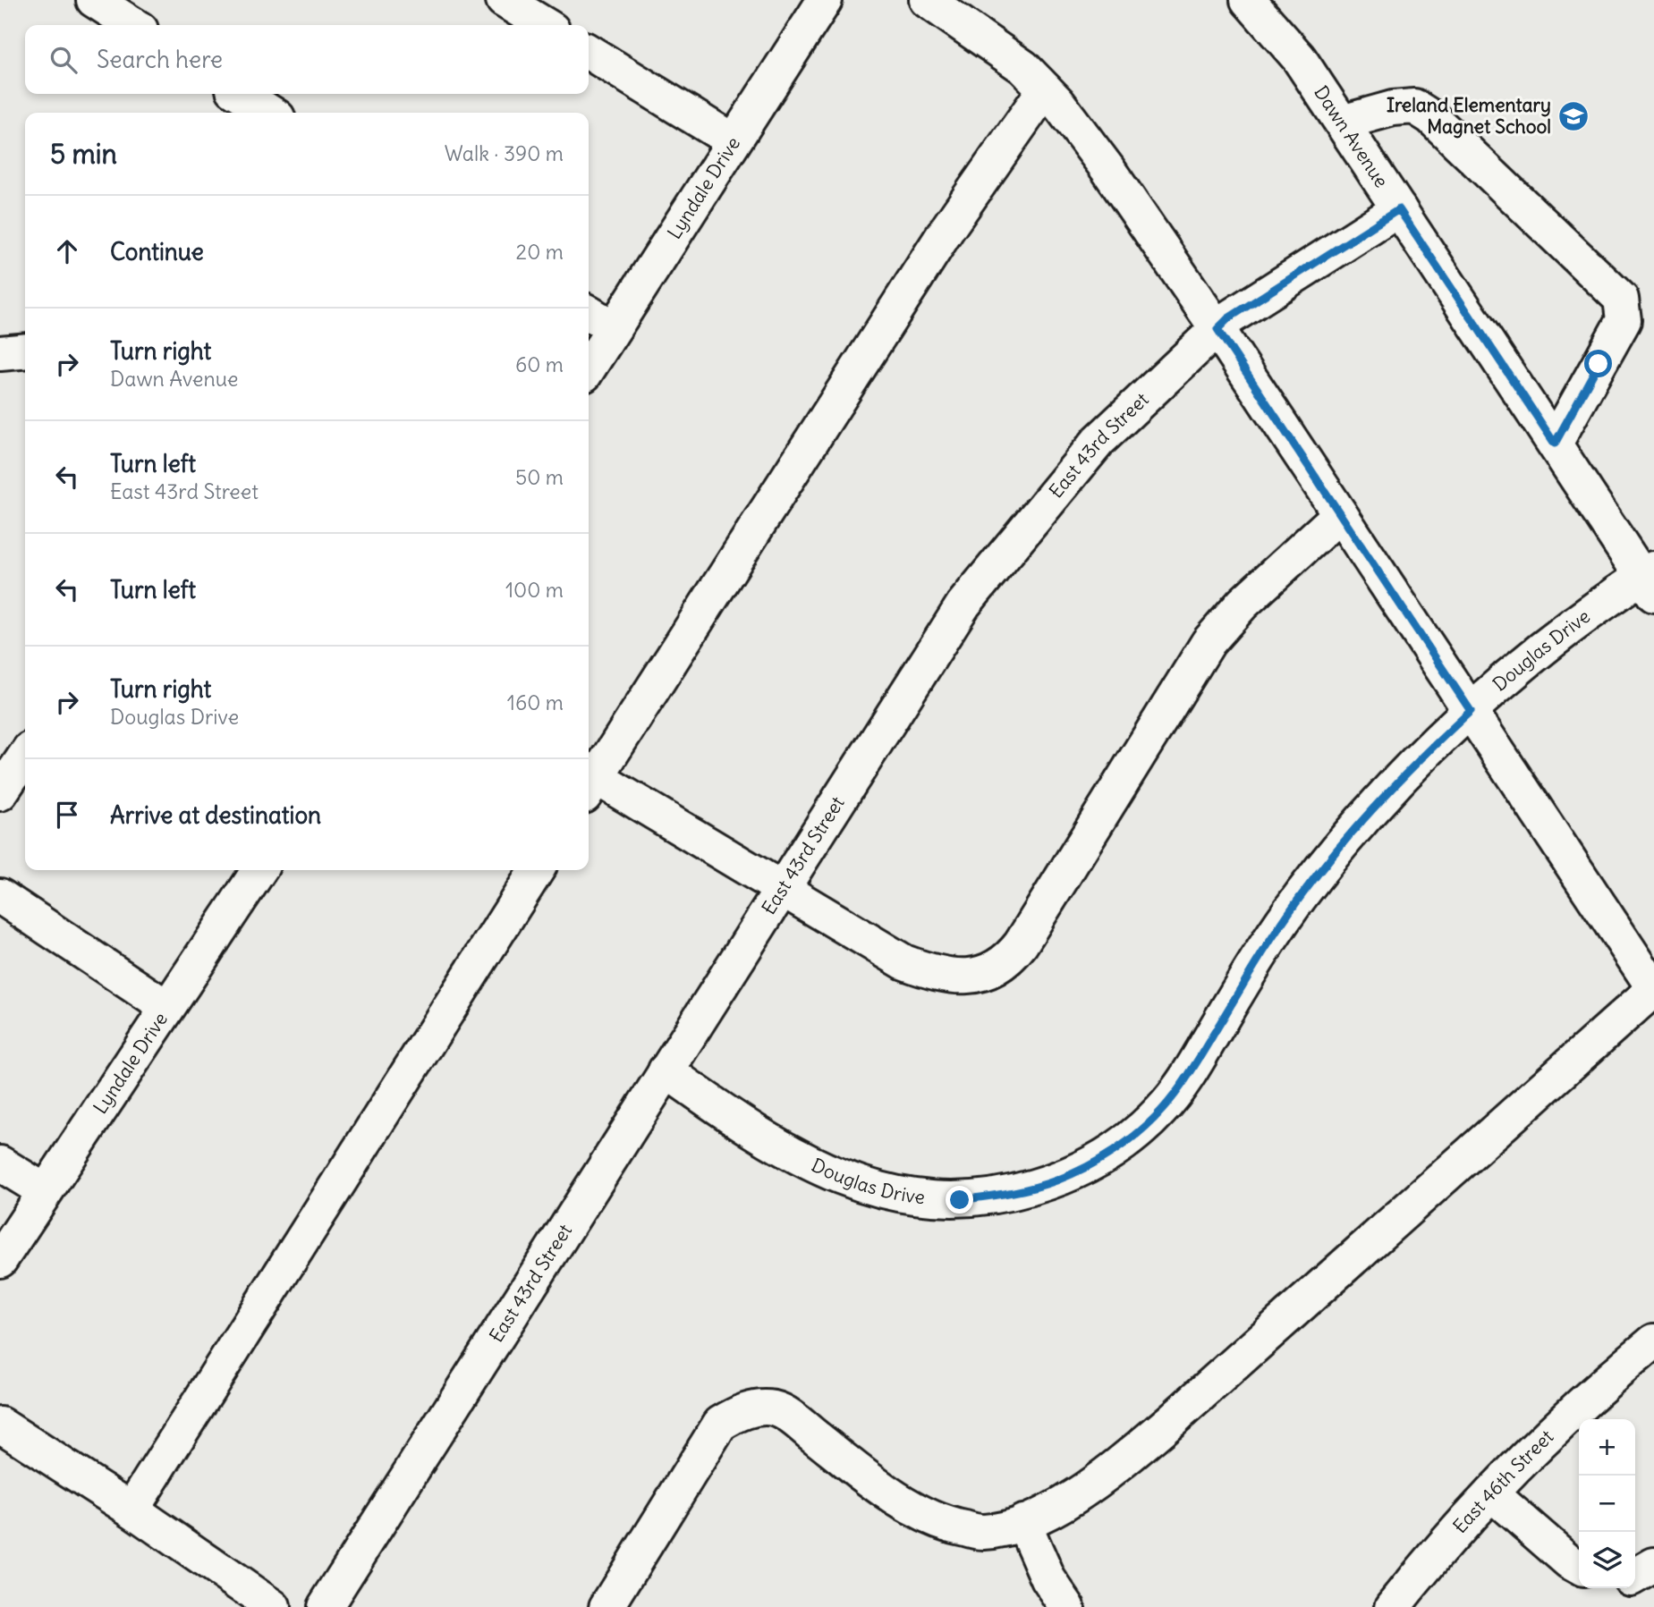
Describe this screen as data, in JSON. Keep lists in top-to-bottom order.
{
  "streets": {
    "street": [
      "Dawn Avenue",
      "Lyndale Drive",
      "East 43rd Street",
      "Douglas Drive",
      "East 46th Street"
    ]
  },
  "crossings": [
    ["Dawn Avenue", "East 43rd Street"],
    ["Dawn Avenue", "Douglas Drive"],
    ["East 43rd Street", "Douglas Drive"]
  ],
  "places": {
    "school or university": ["Ireland Elementary Magnet School"]
  },
  "page": {
    "search": "Search here",
    "heading": ["5 min", "Walk · 390 m"],
    "list": [
      ["Continue", "20 m"],
      ["Turn right", "Dawn Avenue", "60 m"],
      ["Turn left", "East 43rd Street", "50 m"],
      ["Turn left", "100 m"],
      ["Turn right", "Douglas Drive", "160 m"],
      "Arrive at destination"
    ],
    "map_buttons": ["+", "−"]
  }
}
